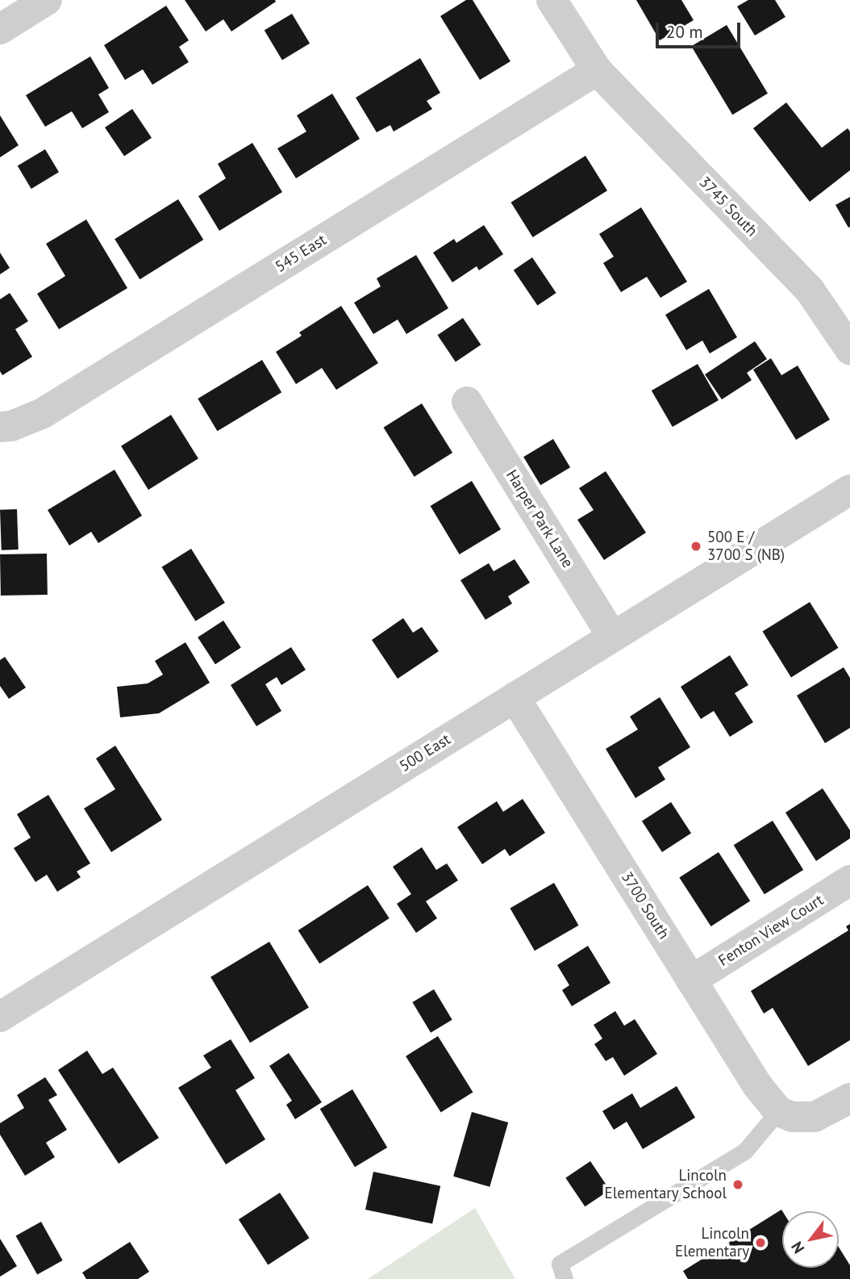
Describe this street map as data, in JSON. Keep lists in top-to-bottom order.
{
  "streets": {
    "street": [
      "3745 South",
      "545 East",
      "Harper Park Lane",
      "500 East",
      "3700 South",
      "Fenton View Court"
    ]
  },
  "crossings": [
    ["3745 South", "545 East"],
    ["Harper Park Lane", "500 East"],
    ["500 East", "3700 South"],
    ["3700 South", "Fenton View Court"]
  ],
  "places": ["500 E / 3700 S (NB)", "Lincoln Elementary School", "Lincoln Elementary"],
  "scale_bar": "20 m",
  "north": "bottom left"
}
